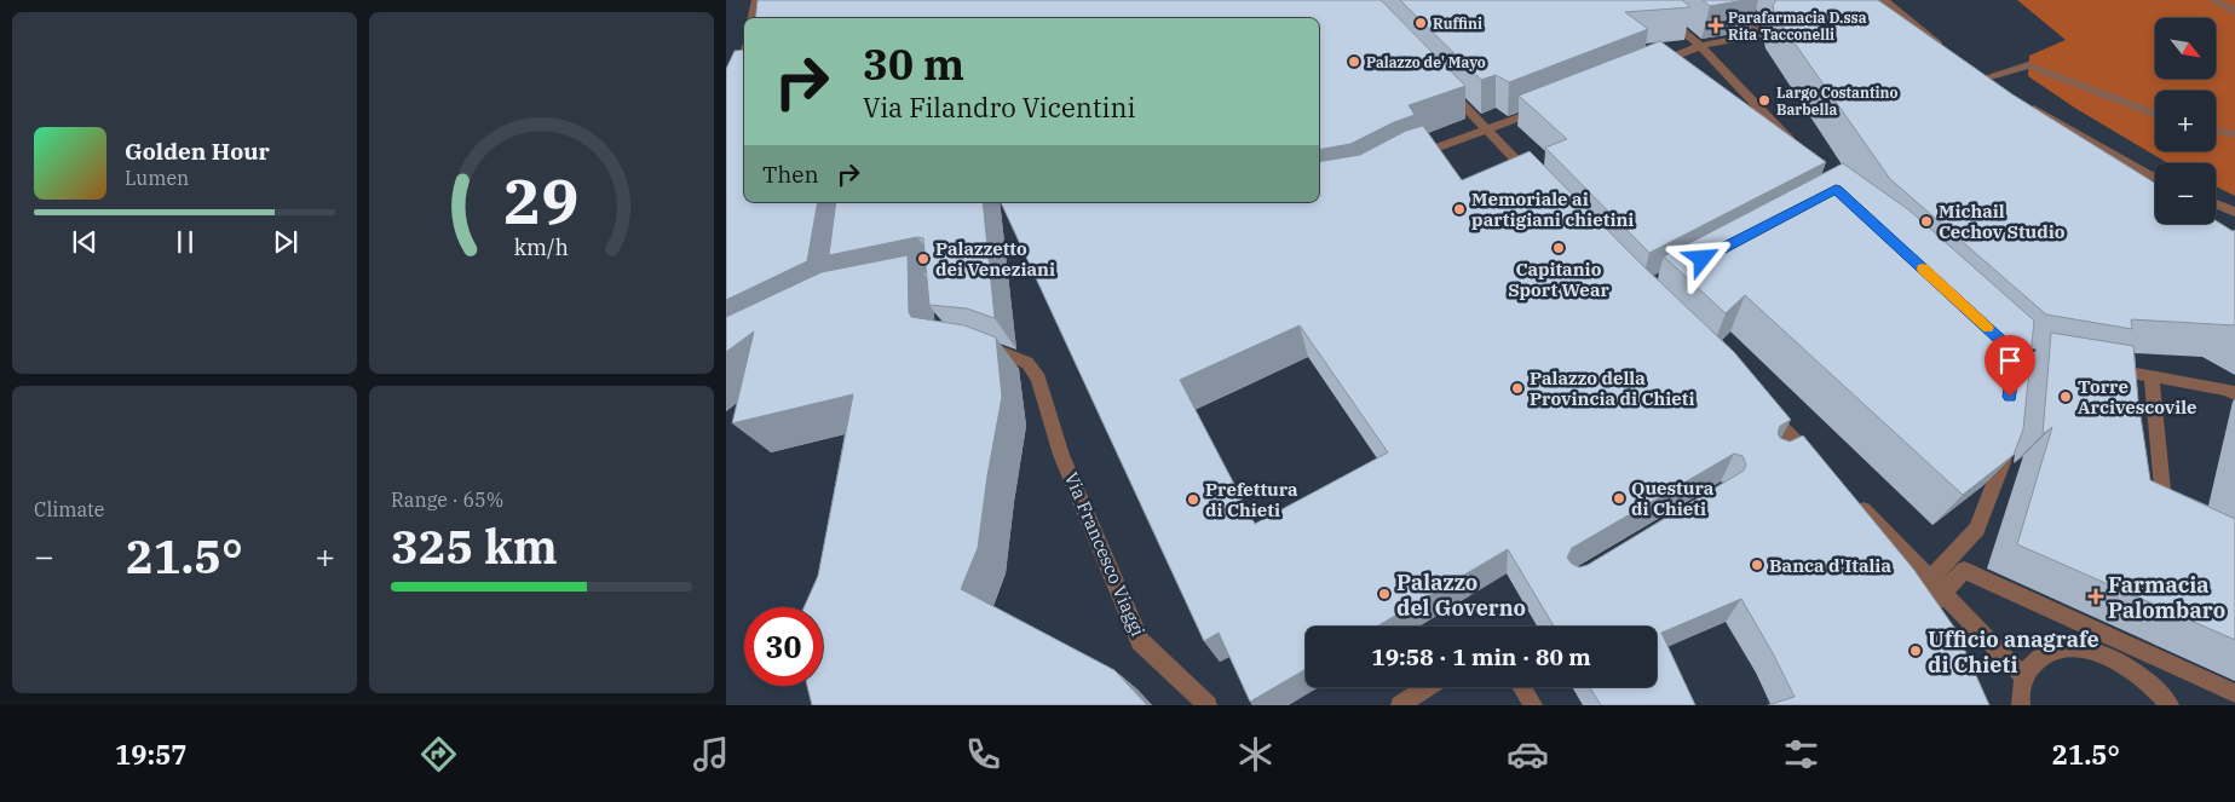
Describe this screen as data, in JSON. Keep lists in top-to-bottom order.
{
  "streets": {
    "street": ["Via Francesco Viaggi"]
  },
  "places": {
    "other": [
      "Ruffini",
      "Palazzo de' Mayo",
      "Largo Costantino Barbella",
      "Memoriale ai partigiani chietini",
      "Michail Cechov Studio",
      "Capitanio Sport Wear",
      "Palazzetto dei Veneziani",
      "Palazzo della Provincia di Chieti",
      "Torre Arcivescovile",
      "Questura di Chieti",
      "Prefettura di Chieti",
      "Banca d'Italia",
      "Palazzo del Governo",
      "Ufficio anagrafe di Chieti"
    ],
    "health": ["Parafarmacia D.ssa Rita Tacconelli", "Farmacia Palombaro"]
  },
  "north": "bottom right",
  "page": {
    "map_buttons": ["+", "−"],
    "turn": ["30 m", "Via Filandro Vicentini"],
    "song": ["Golden Hour", "Lumen"],
    "then": "Then",
    "tile": [
      "Climate",
      ["Range · 65%", "325 km"]
    ],
    "heat": ["−", "21.5°", "+"],
    "limit": "30",
    "trip": "19:58 · 1 min · 80 m",
    "tabs": ["19:57", "21.5°"],
    "gauge": ["29", "km/h"]
  }
}
